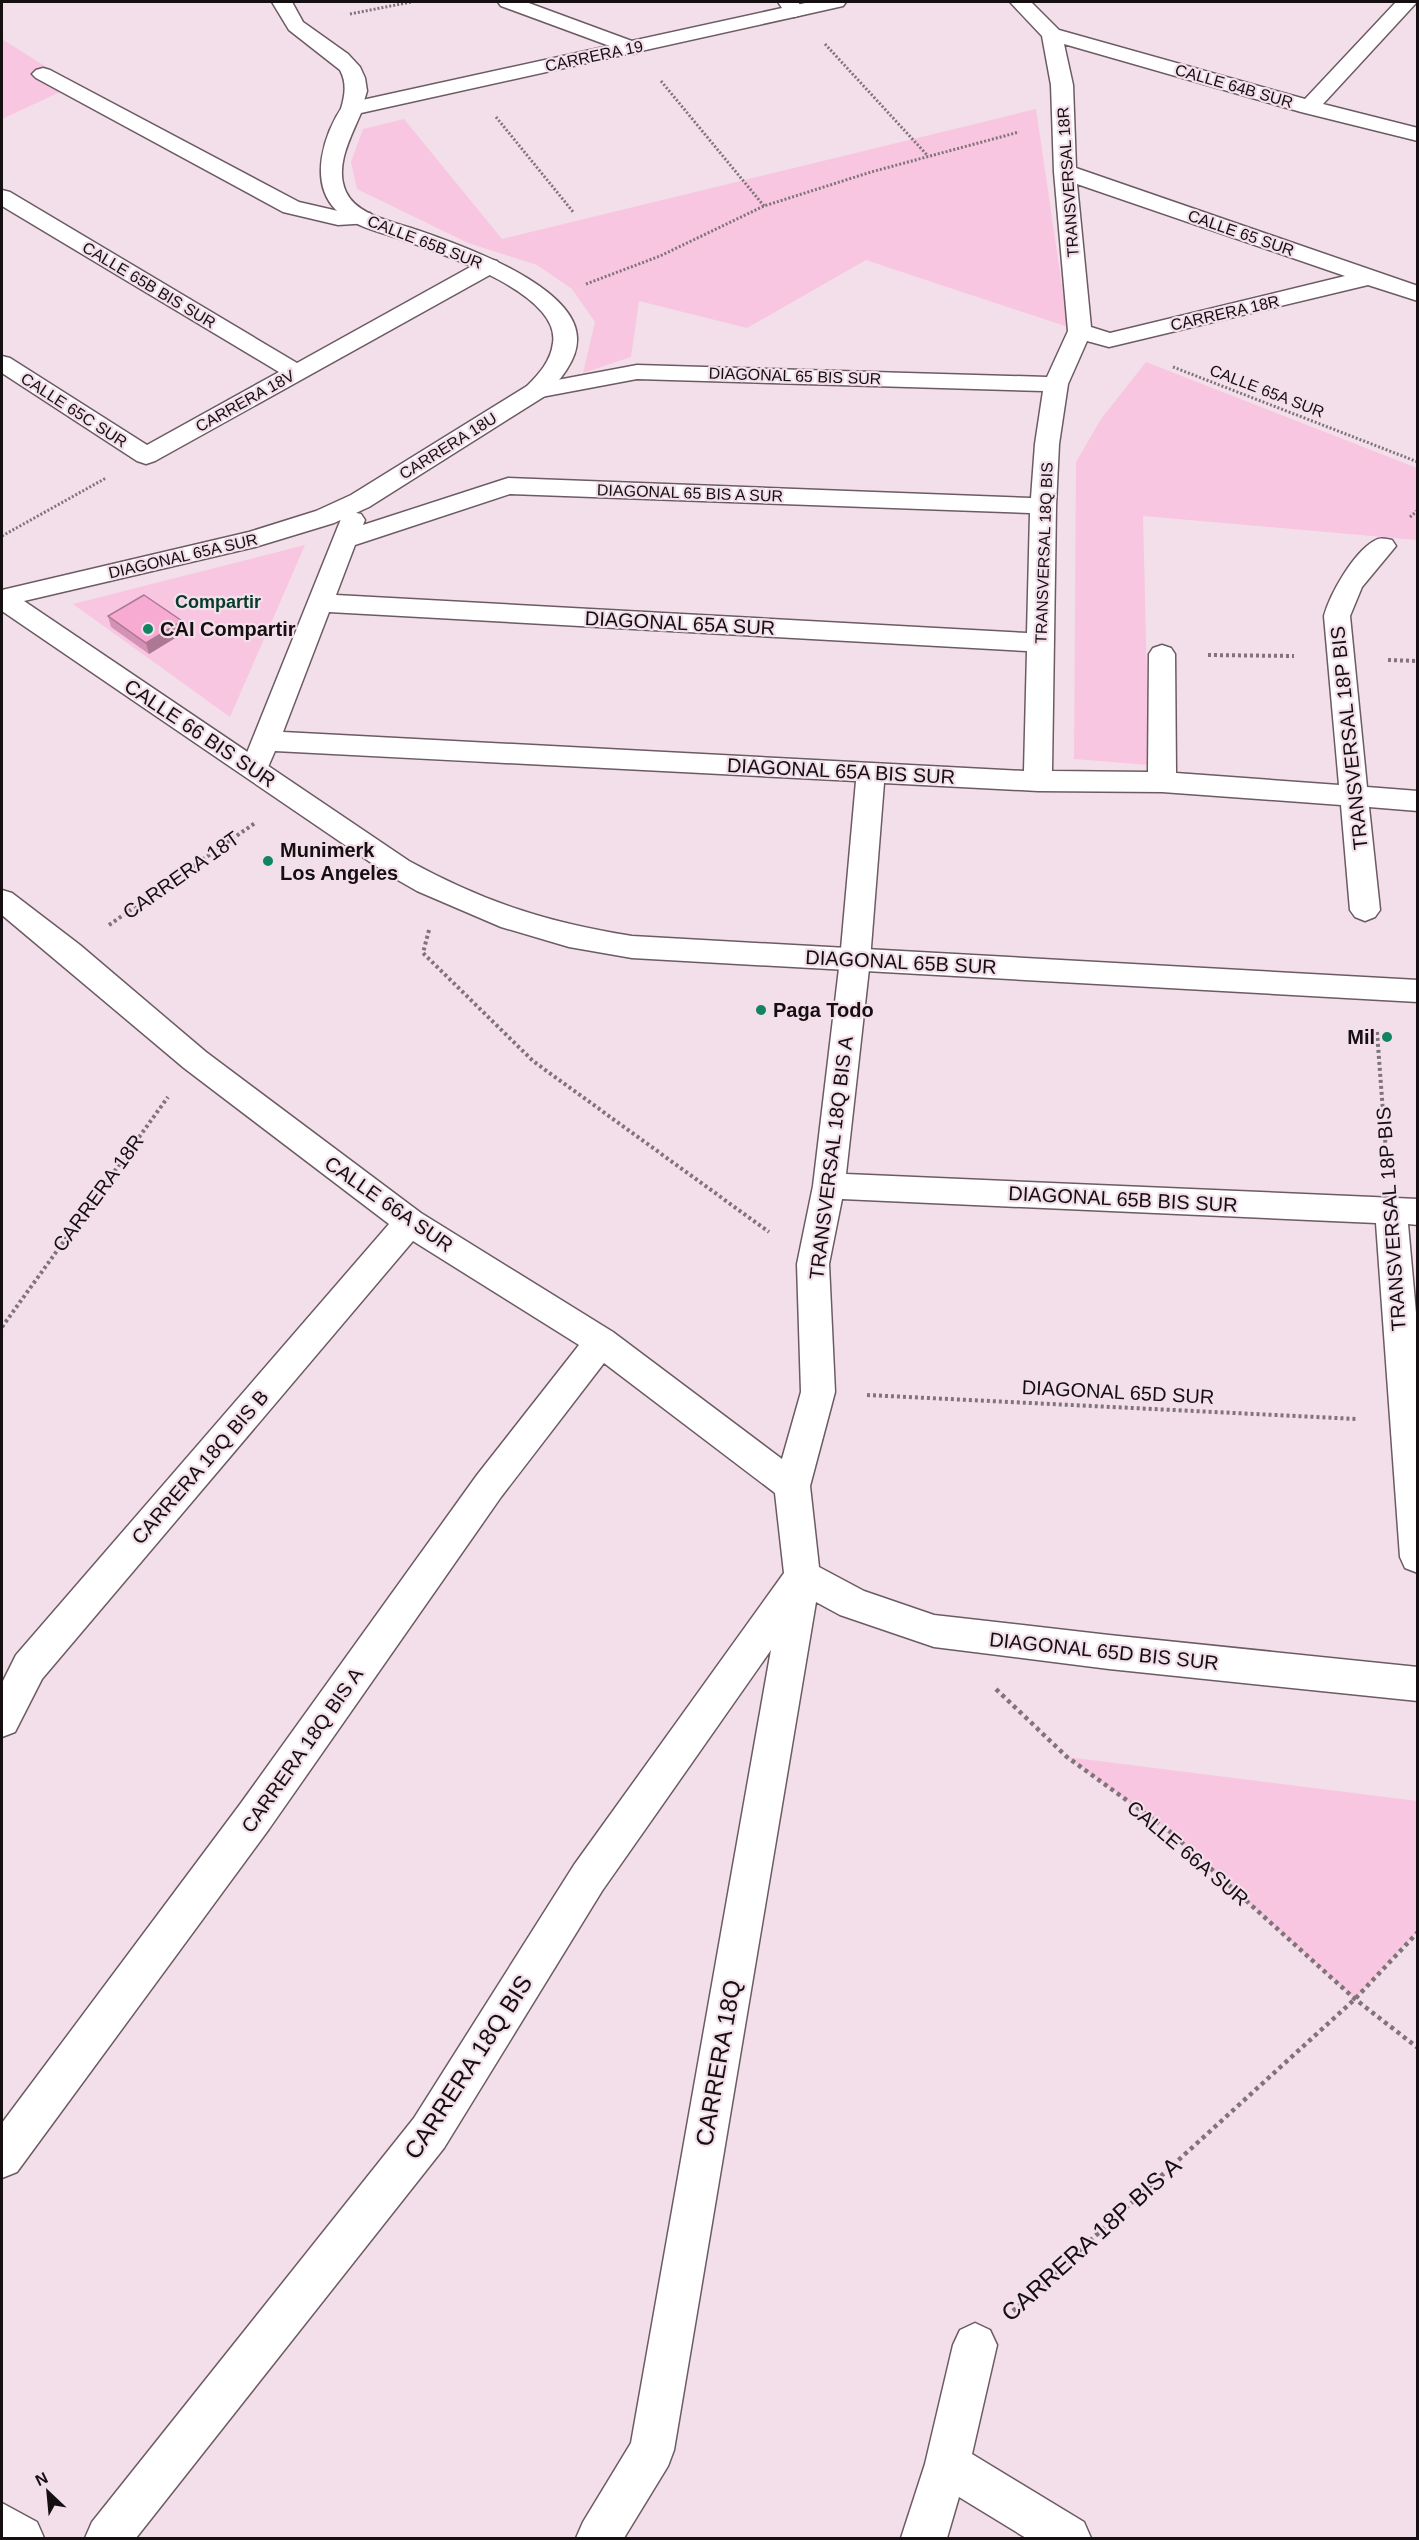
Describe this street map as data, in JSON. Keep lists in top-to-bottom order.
{
  "streets": {
    "street": [
      "CARRERA 19",
      "CALLE 64B SUR",
      "TRANSVERSAL 18R",
      "CALLE 65 SUR",
      "CALLE 65B SUR",
      "CALLE 65B BIS SUR",
      "CARRERA 18R",
      "DIAGONAL 65 BIS SUR",
      "CARRERA 18V",
      "CALLE 65C SUR",
      "CARRERA 18U",
      "DIAGONAL 65 BIS A SUR",
      "TRANSVERSAL 18Q BIS",
      "DIAGONAL 65A SUR",
      "CALLE 66 BIS SUR",
      "TRANSVERSAL 18P BIS",
      "DIAGONAL 65A BIS SUR",
      "DIAGONAL 65B SUR",
      "TRANSVERSAL 18Q BIS A",
      "DIAGONAL 65B BIS SUR",
      "CALLE 66A SUR",
      "CARRERA 18Q BIS B",
      "DIAGONAL 65D BIS SUR",
      "CARRERA 18Q BIS A",
      "CARRERA 18Q",
      "CARRERA 18Q BIS"
    ],
    "path": [
      "CALLE 65A SUR",
      "CARRERA 18T",
      "DIAGONAL 65D SUR",
      "CARRERA 18P BIS A"
    ]
  },
  "crossings": [
    ["CALLE 64B SUR", "TRANSVERSAL 18R"],
    ["TRANSVERSAL 18R", "CALLE 65 SUR"],
    ["TRANSVERSAL 18R", "TRANSVERSAL 18Q BIS"],
    ["CALLE 65 SUR", "CARRERA 18R"],
    ["CALLE 65B SUR", "DIAGONAL 65 BIS SUR"],
    ["CALLE 65B SUR", "CARRERA 18V"],
    ["CALLE 65B SUR", "CARRERA 18U"],
    ["CALLE 65B BIS SUR", "CARRERA 18V"],
    ["CARRERA 18R", "CALLE 65A SUR"],
    ["CARRERA 18R", "CALLE 66A SUR"],
    ["DIAGONAL 65 BIS SUR", "CARRERA 18U"],
    ["DIAGONAL 65 BIS SUR", "TRANSVERSAL 18Q BIS"],
    ["CARRERA 18V", "CALLE 65C SUR"],
    ["CARRERA 18U", "DIAGONAL 65A SUR"],
    ["DIAGONAL 65 BIS A SUR", "TRANSVERSAL 18Q BIS"],
    ["TRANSVERSAL 18Q BIS", "DIAGONAL 65A SUR"],
    ["TRANSVERSAL 18Q BIS", "DIAGONAL 65A BIS SUR"],
    ["DIAGONAL 65A SUR", "CALLE 66 BIS SUR"],
    ["CALLE 66 BIS SUR", "CARRERA 18T"],
    ["CALLE 66 BIS SUR", "DIAGONAL 65B SUR"],
    ["TRANSVERSAL 18P BIS", "DIAGONAL 65A BIS SUR"],
    ["TRANSVERSAL 18P BIS", "DIAGONAL 65B SUR"],
    ["TRANSVERSAL 18P BIS", "DIAGONAL 65B BIS SUR"],
    ["TRANSVERSAL 18P BIS", "DIAGONAL 65D SUR"],
    ["DIAGONAL 65A BIS SUR", "TRANSVERSAL 18Q BIS A"],
    ["CARRERA 18T", "CALLE 66A SUR"],
    ["DIAGONAL 65B SUR", "TRANSVERSAL 18Q BIS A"],
    ["TRANSVERSAL 18Q BIS A", "DIAGONAL 65B BIS SUR"],
    ["TRANSVERSAL 18Q BIS A", "CALLE 66A SUR"],
    ["TRANSVERSAL 18Q BIS A", "DIAGONAL 65D SUR"],
    ["TRANSVERSAL 18Q BIS A", "DIAGONAL 65D BIS SUR"],
    ["TRANSVERSAL 18Q BIS A", "CARRERA 18Q"],
    ["TRANSVERSAL 18Q BIS A", "CARRERA 18Q BIS"],
    ["CALLE 66A SUR", "CARRERA 18Q BIS B"],
    ["CALLE 66A SUR", "CARRERA 18Q BIS A"],
    ["CALLE 66A SUR", "CARRERA 18P BIS A"],
    ["DIAGONAL 65D BIS SUR", "CARRERA 18Q"],
    ["DIAGONAL 65D BIS SUR", "CARRERA 18Q BIS"],
    ["CARRERA 18Q", "CARRERA 18Q BIS"]
  ],
  "districts": ["Compartir"],
  "places": [
    "CAI Compartir",
    "Munimerk Los Angeles",
    "Paga Todo",
    "Mil"
  ],
  "north": "top left"
}
